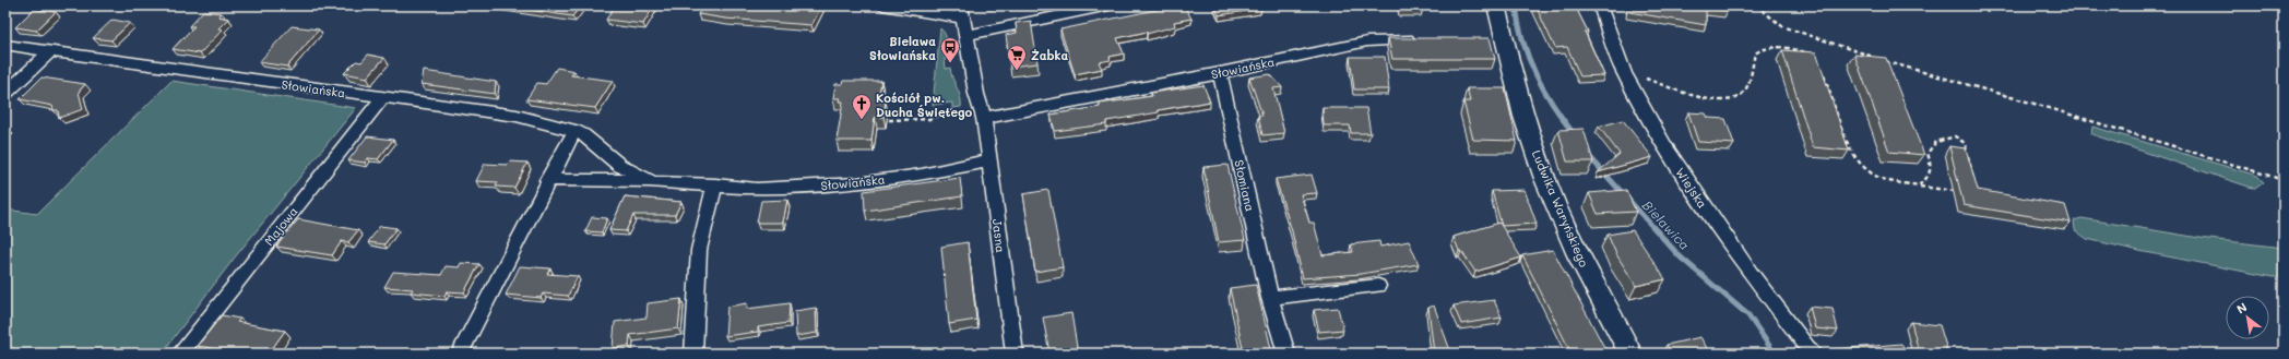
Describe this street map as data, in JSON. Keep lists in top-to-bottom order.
{
  "streets": {
    "main road": ["Ludwika Waryńskiego"],
    "street": [
      "Słowiańska",
      "Słomiana",
      "Wiejska",
      "Majowa",
      "Jasna"
    ]
  },
  "crossings": [
    ["Słowiańska", "Słomiana"],
    ["Słowiańska", "Majowa"],
    ["Słowiańska", "Jasna"]
  ],
  "water": ["Bielawica"],
  "places": {
    "bus stop": ["Bielawa Słowiańska"],
    "supermarket": ["Żabka"],
    "church": ["Kościół pw. Ducha Świętego"]
  },
  "north": "top left"
}
